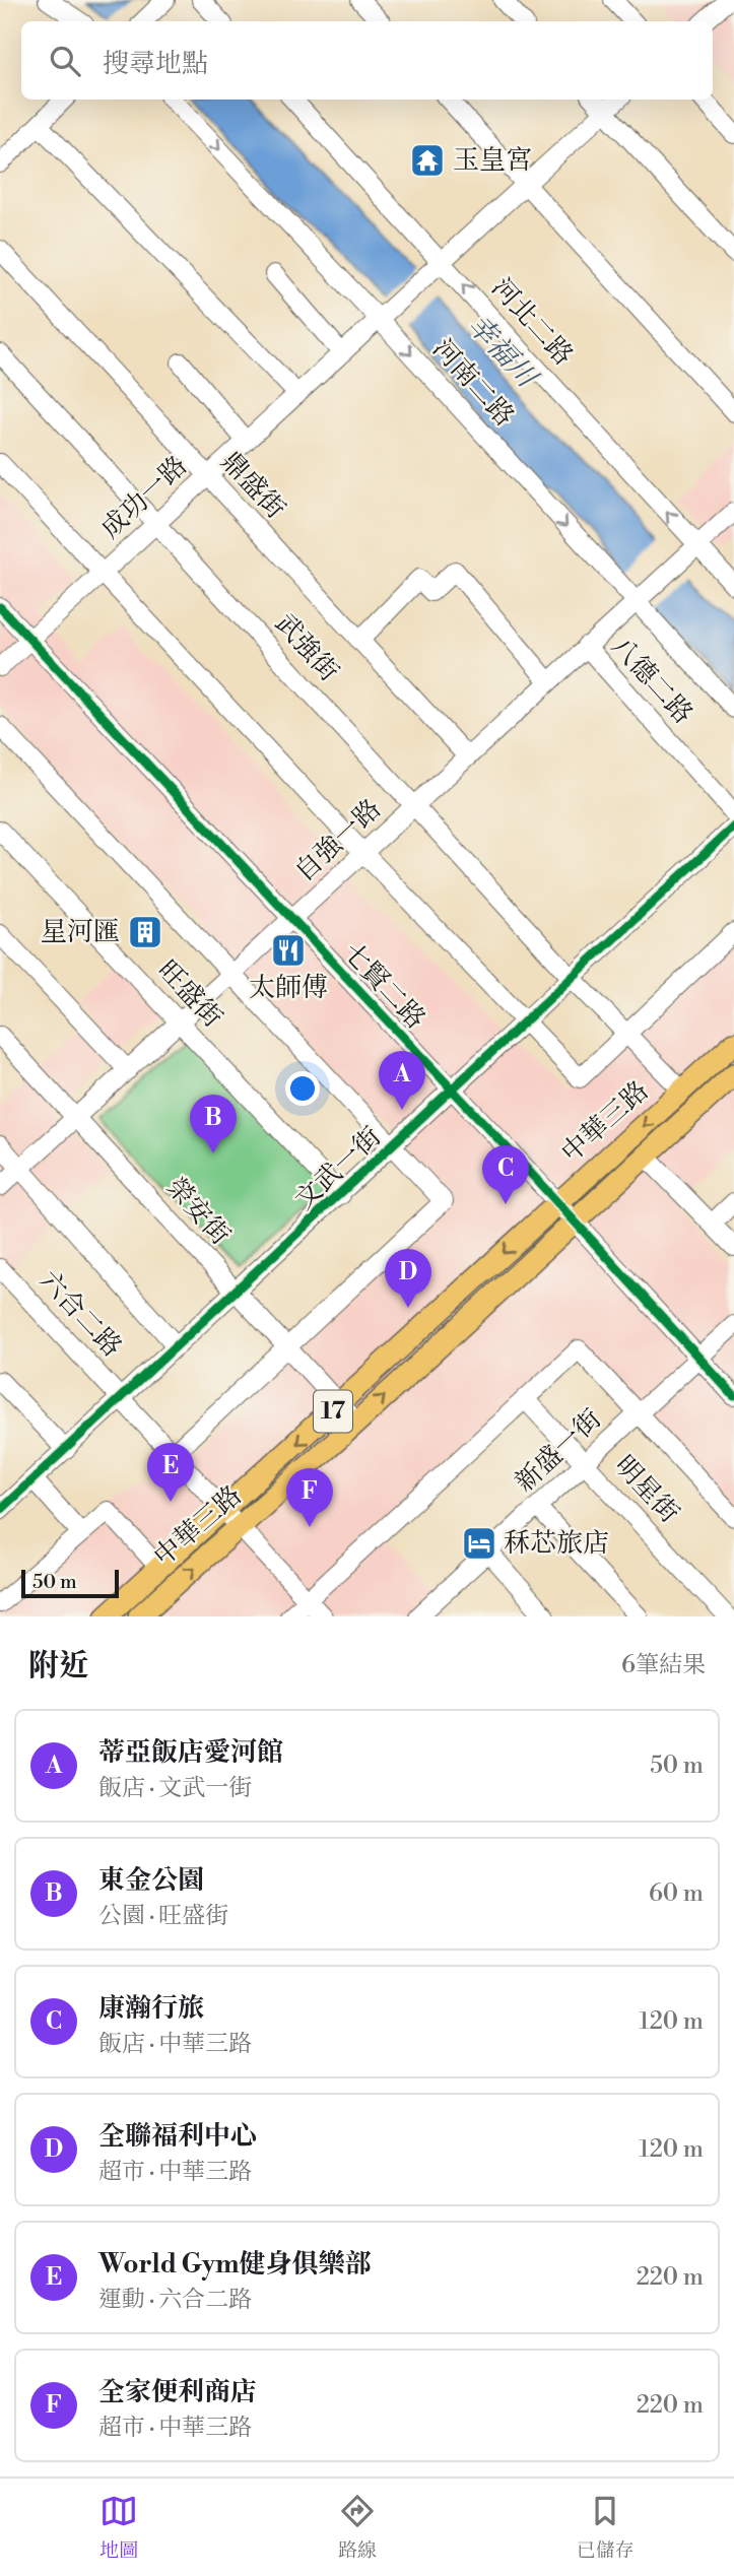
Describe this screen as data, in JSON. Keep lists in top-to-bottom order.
{
  "streets": {
    "main road": ["中華三路", "17"],
    "street": [
      "河北二路",
      "河南二路",
      "鼎盛街",
      "成功一路",
      "武強街",
      "八德二路",
      "自強一路",
      "七賢二路",
      "旺盛街",
      "文武一街",
      "榮安街",
      "六合二路",
      "新盛一街",
      "明星街"
    ]
  },
  "crossings": [
    ["河北二路", "成功一路"],
    ["河北二路", "自強一路"],
    ["河南二路", "成功一路"],
    ["河南二路", "自強一路"],
    ["鼎盛街", "成功一路"],
    ["鼎盛街", "自強一路"],
    ["成功一路", "武強街"],
    ["成功一路", "七賢二路"],
    ["武強街", "自強一路"],
    ["武強街", "中華三路"],
    ["武強街", "文武一街"],
    ["八德二路", "自強一路"],
    ["自強一路", "七賢二路"],
    ["自強一路", "旺盛街"],
    ["自強一路", "榮安街"],
    ["七賢二路", "中華三路"],
    ["七賢二路", "文武一街"],
    ["七賢二路", "新盛一街"],
    ["旺盛街", "文武一街"],
    ["中華三路", "榮安街"],
    ["中華三路", "六合二路"],
    ["文武一街", "榮安街"],
    ["文武一街", "六合二路"],
    ["新盛一街", "明星街"]
  ],
  "water": ["幸福川"],
  "places": {
    "temple": ["玉皇宮"],
    "building": ["星河匯"],
    "restaurant": ["太師傅"],
    "hotel": ["秝芯旅店"]
  },
  "scale_bar": "50 m",
  "page": {
    "search": "搜尋地點",
    "pins": [
      "A",
      "B",
      "C",
      "D",
      "E",
      "F"
    ],
    "scale": "50 m",
    "heading": ["附近", "6筆結果"],
    "list": [
      {
        "mark": "A",
        "name": "蒂亞飯店愛河館",
        "note": "飯店 · 文武一街",
        "value": "50 m"
      },
      {
        "mark": "B",
        "name": "東金公園",
        "note": "公園 · 旺盛街",
        "value": "60 m"
      },
      {
        "mark": "C",
        "name": "康瀚行旅",
        "note": "飯店 · 中華三路",
        "value": "120 m"
      },
      {
        "mark": "D",
        "name": "全聯福利中心",
        "note": "超市 · 中華三路",
        "value": "120 m"
      },
      {
        "mark": "E",
        "name": "World Gym健身俱樂部",
        "note": "運動 · 六合二路",
        "value": "220 m"
      },
      {
        "mark": "F",
        "name": "全家便利商店",
        "note": "超市 · 中華三路",
        "value": "220 m"
      }
    ],
    "nav": ["地圖", "路線", "已儲存"]
  }
}
